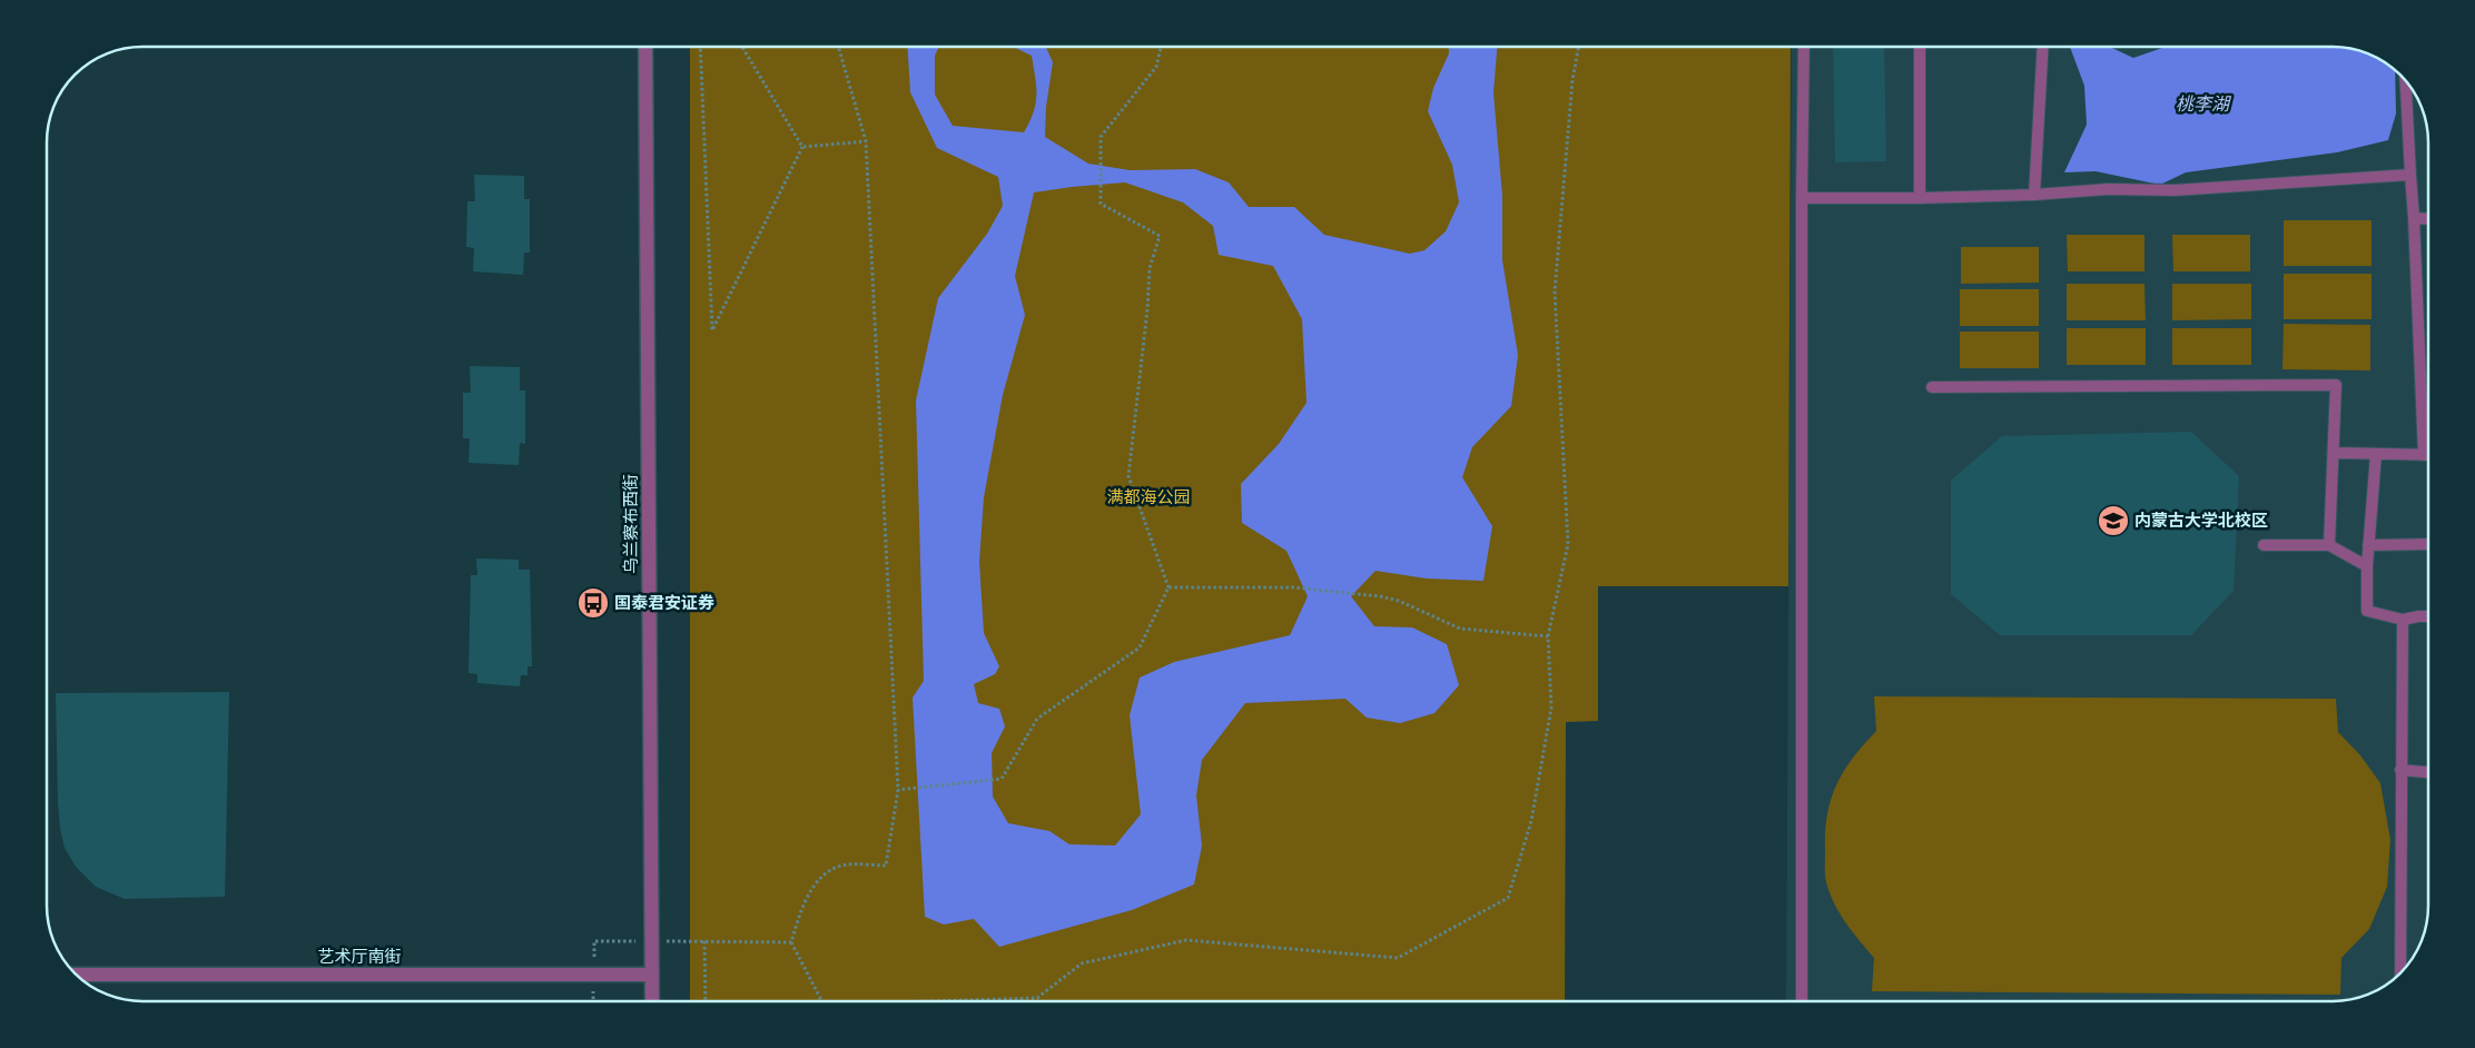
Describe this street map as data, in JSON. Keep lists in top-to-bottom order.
{
  "streets": {
    "street": ["乌兰察布西街", "艺术厅南街"]
  },
  "crossings": [
    ["乌兰察布西街", "艺术厅南街"]
  ],
  "water": ["桃李湖"],
  "parks": ["满都海公园"],
  "places": {
    "school or university": ["内蒙古大学北校区"],
    "bus stop": ["国泰君安证券"]
  }
}
